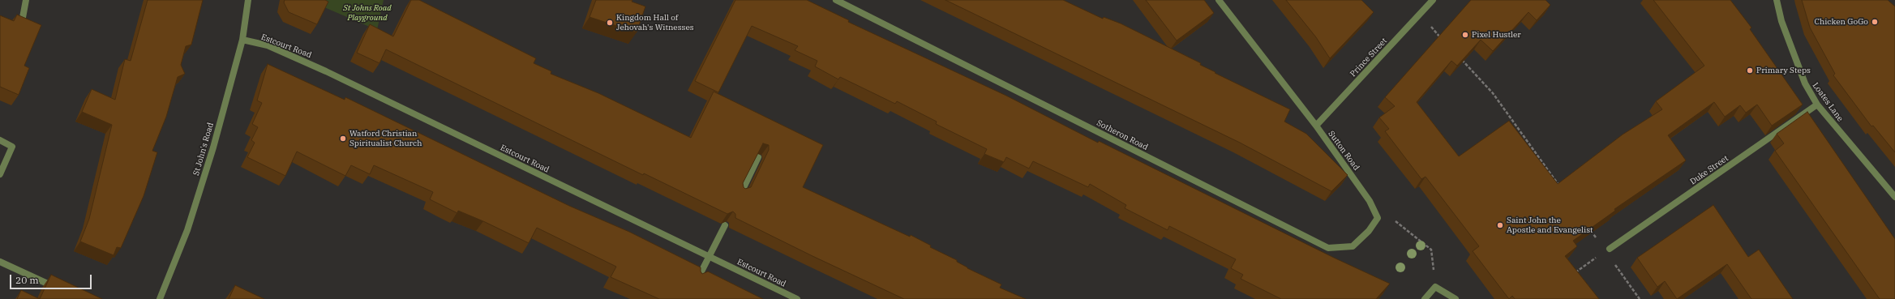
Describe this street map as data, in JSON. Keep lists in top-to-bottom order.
{
  "streets": {
    "street": [
      "Estcourt Road",
      "Prince Street",
      "Loates Lane",
      "Sotheron Road",
      "St John's Road",
      "Sutton Road",
      "Duke Street"
    ]
  },
  "crossings": [
    ["Estcourt Road", "St John's Road"],
    ["Prince Street", "Sutton Road"],
    ["Loates Lane", "Duke Street"],
    ["Sotheron Road", "Sutton Road"]
  ],
  "parks": ["St Johns Road Playground"],
  "places": [
    "Chicken GoGo",
    "Kingdom Hall of Jehovah's Witnesses",
    "Pixel Hustler",
    "Primary Steps",
    "Watford Christian Spiritualist Church",
    "Saint John the Apostle and Evangelist"
  ],
  "scale_bar": "20 m"
}
